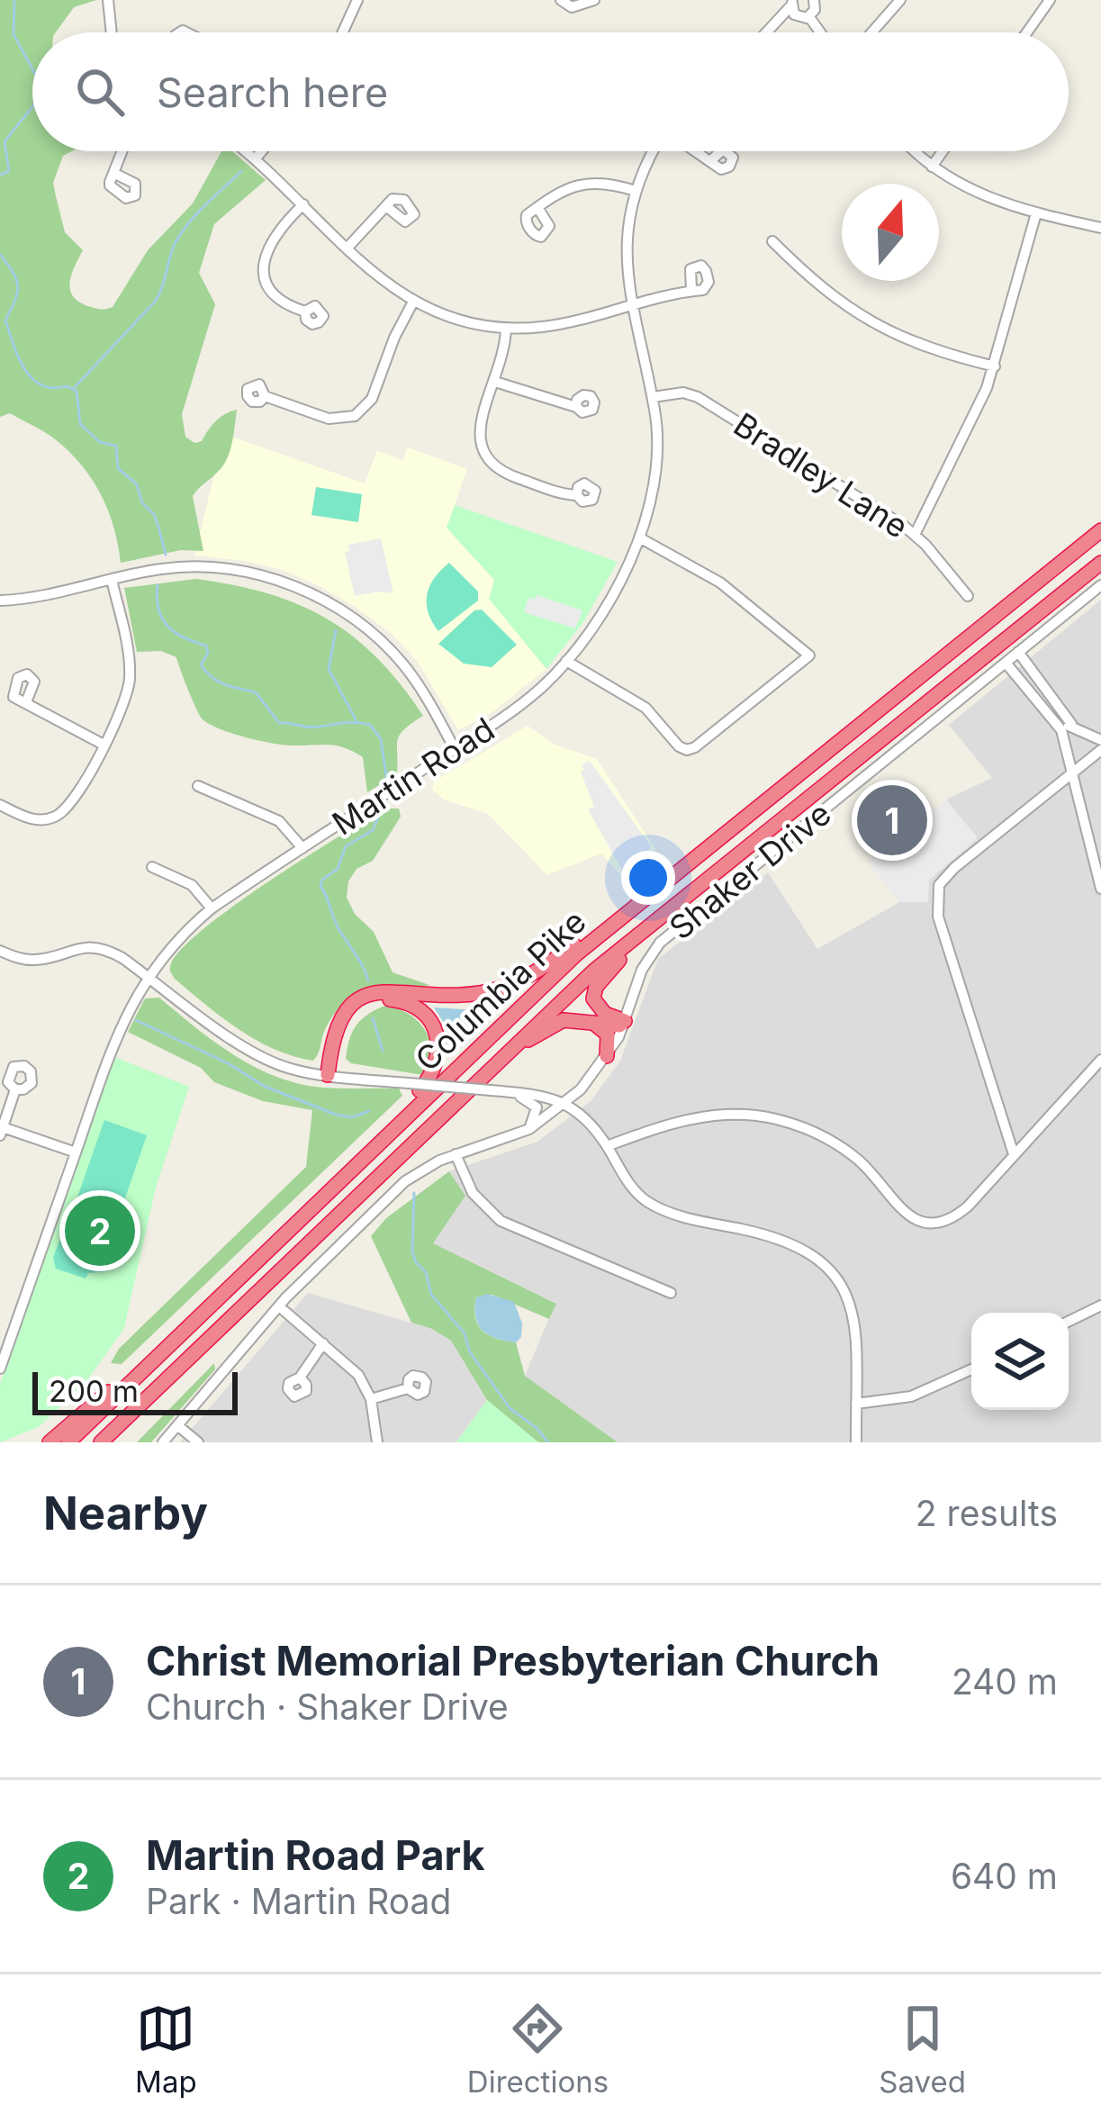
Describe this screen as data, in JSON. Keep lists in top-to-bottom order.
{
  "streets": {
    "highway": ["Columbia Pike"],
    "street": ["Bradley Lane", "Martin Road", "Shaker Drive"]
  },
  "crossings": [
    ["Bradley Lane", "Martin Road"]
  ],
  "scale_bar": "200 m",
  "north": "top",
  "page": {
    "search": "Search here",
    "pins": ["1", "2"],
    "scale": "200 m",
    "heading": ["Nearby", "2 results"],
    "list": [
      {
        "mark": "1",
        "name": "Christ Memorial Presbyterian Church",
        "note": "Church · Shaker Drive",
        "value": "240 m"
      },
      {
        "mark": "2",
        "name": "Martin Road Park",
        "note": "Park · Martin Road",
        "value": "640 m"
      }
    ],
    "nav": ["Map", "Directions", "Saved"]
  }
}
